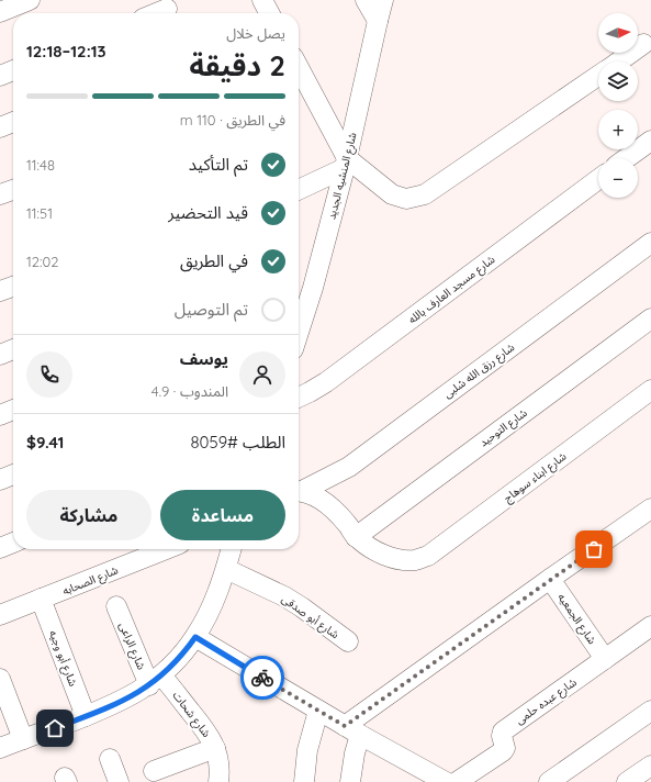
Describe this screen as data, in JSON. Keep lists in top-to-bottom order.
{
  "streets": {
    "street": [
      "شارع المنشيه الجديد",
      "شارع مسجد العارف بالله",
      "شارع رزق الله شلبى",
      "شارع التوحيد",
      "شارع ابناء سوهاج",
      "شارع الصحابه",
      "شارع أبو صدقى",
      "شارع الجمعيه",
      "شارع الراعى",
      "شارع أبو وجيه",
      "شارع عبده حلمى",
      "شارع شحات"
    ]
  },
  "crossings": [
    ["شارع التوحيد", "شارع ابناء سوهاج"],
    ["شارع الصحابه", "شارع أبو وجيه"],
    ["شارع الجمعيه", "شارع عبده حلمى"],
    ["شارع الراعى", "شارع شحات"]
  ],
  "north": "right",
  "page": {
    "map_buttons": ["+", "−"],
    "heading": ["2 دقيقة", "يصل خلال", "12:13–12:18"],
    "panel": [
      "يوسف",
      "المندوب · 4.9",
      "الطلب #8059",
      "$9.41"
    ],
    "bar": "في الطريق · 110 m",
    "list": [
      ["تم التأكيد", "11:48"],
      ["قيد التحضير", "11:51"],
      ["في الطريق", "12:02"],
      "تم التوصيل"
    ],
    "buttons": ["مساعدة", "مشاركة"]
  }
}
